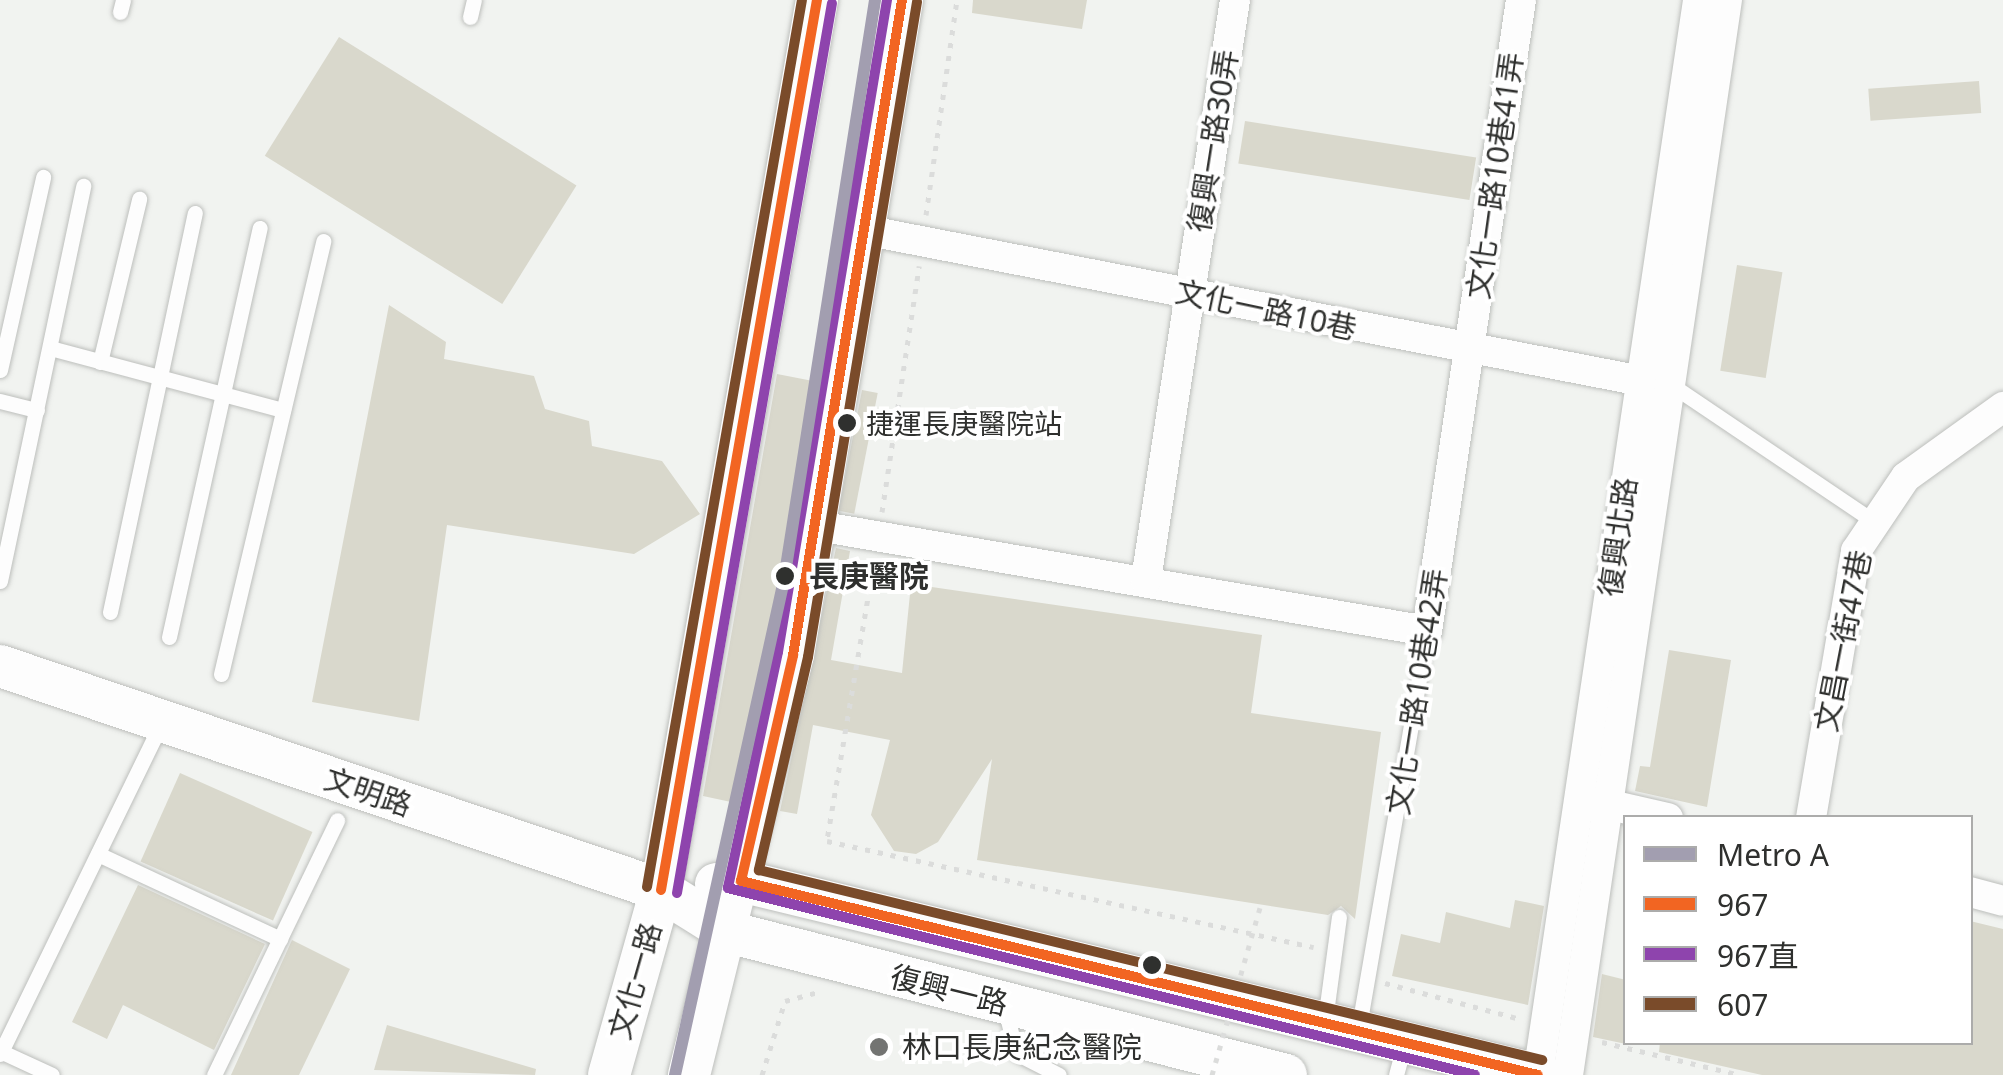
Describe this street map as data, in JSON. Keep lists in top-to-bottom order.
{
  "streets": {
    "street": [
      "復興一路30弄",
      "文化一路10巷41弄",
      "文化一路10巷",
      "復興北路",
      "文昌一街47巷",
      "文化一路10巷42弄",
      "文明路",
      "文化一路",
      "復興一路"
    ]
  },
  "crossings": [
    ["復興一路30弄", "文化一路10巷"],
    ["文化一路10巷41弄", "文化一路10巷"],
    ["文化一路10巷41弄", "文化一路10巷42弄"],
    ["文化一路10巷", "復興北路"],
    ["文化一路10巷", "文化一路10巷42弄"],
    ["復興北路", "復興一路"],
    ["文化一路10巷42弄", "復興一路"],
    ["文明路", "文化一路"],
    ["文明路", "復興一路"],
    ["文化一路", "復興一路"]
  ],
  "places": ["捷運長庚醫院站", "長庚醫院", "林口長庚紀念醫院"],
  "lines": [
    "metro line A",
    "transit line 967",
    "transit line 967直",
    "transit line 607"
  ],
  "legend": [
    "Metro A",
    "967",
    "967直",
    "607"
  ]
}
